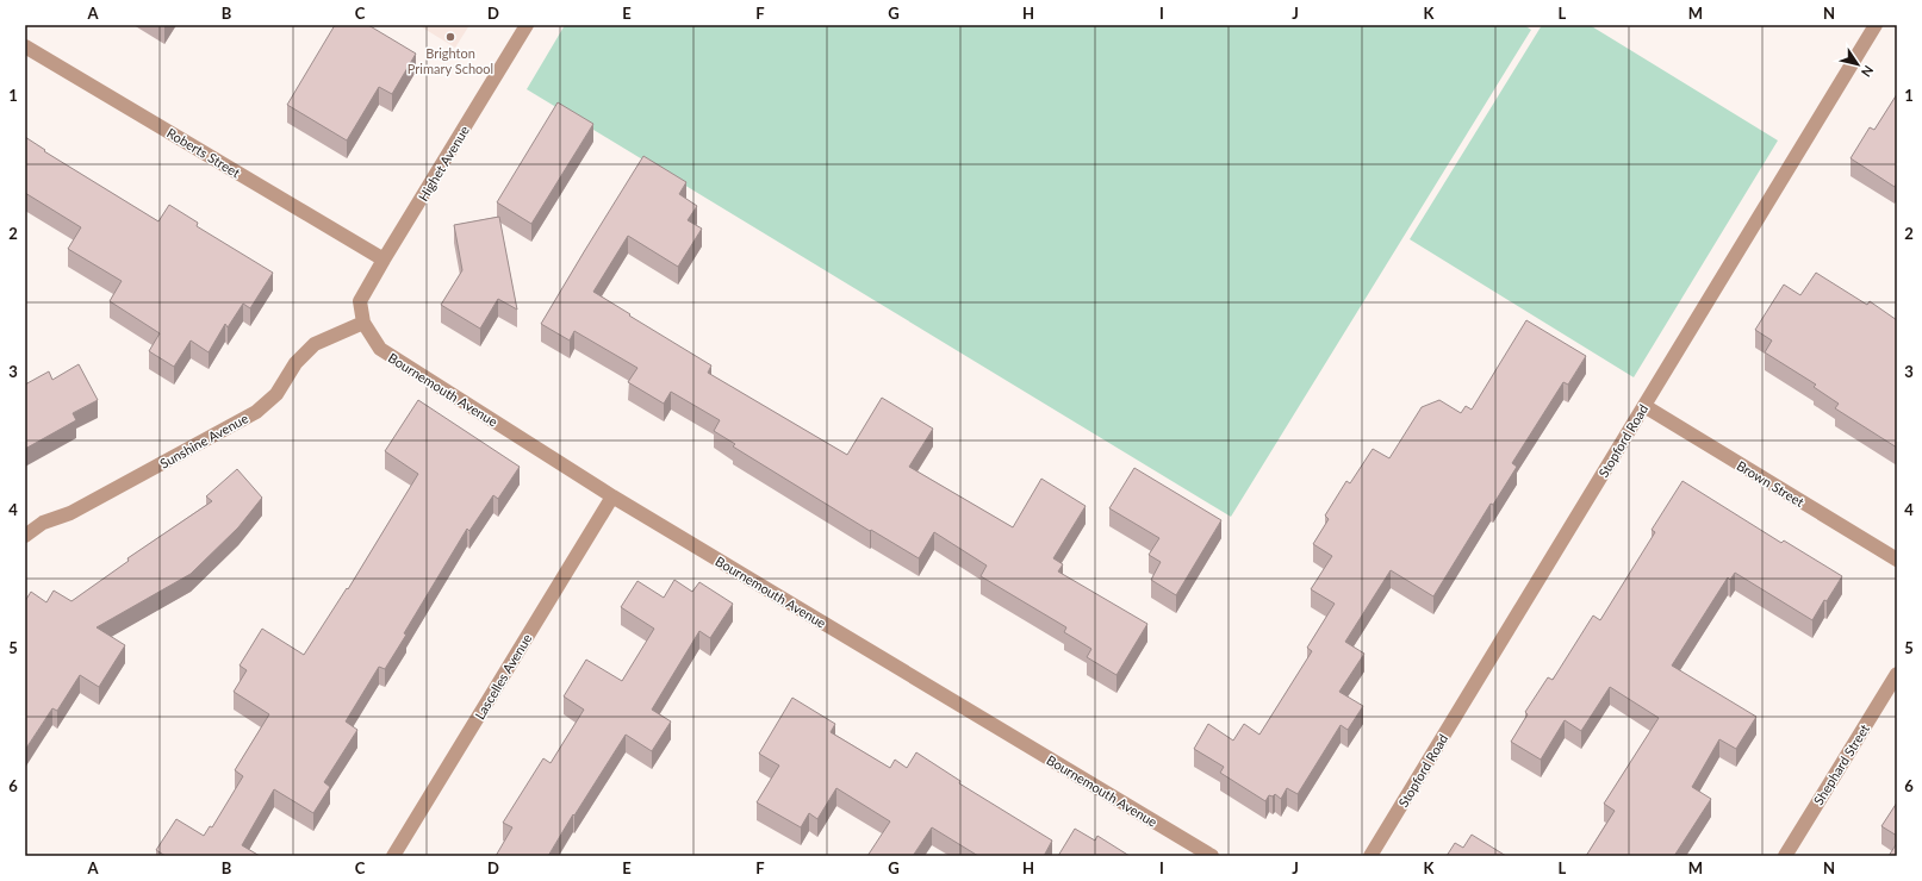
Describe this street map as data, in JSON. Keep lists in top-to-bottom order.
{
  "streets": {
    "street": [
      "Roberts Street",
      "Highet Avenue",
      "Bournemouth Avenue",
      "Sunshine Avenue",
      "Stopford Road",
      "Brown Street",
      "Lascelles Avenue",
      "Shephard Street"
    ]
  },
  "crossings": [
    ["Roberts Street", "Highet Avenue"],
    ["Highet Avenue", "Bournemouth Avenue"],
    ["Bournemouth Avenue", "Sunshine Avenue"],
    ["Bournemouth Avenue", "Lascelles Avenue"],
    ["Stopford Road", "Brown Street"]
  ],
  "places": ["Brighton Primary School"],
  "north": "bottom right",
  "grid": {
    "columns": [
      "A",
      "B",
      "C",
      "D",
      "E",
      "F",
      "G",
      "H",
      "I",
      "J",
      "K",
      "L",
      "M",
      "N"
    ],
    "rows": [
      "1",
      "2",
      "3",
      "4",
      "5",
      "6"
    ]
  }
}
